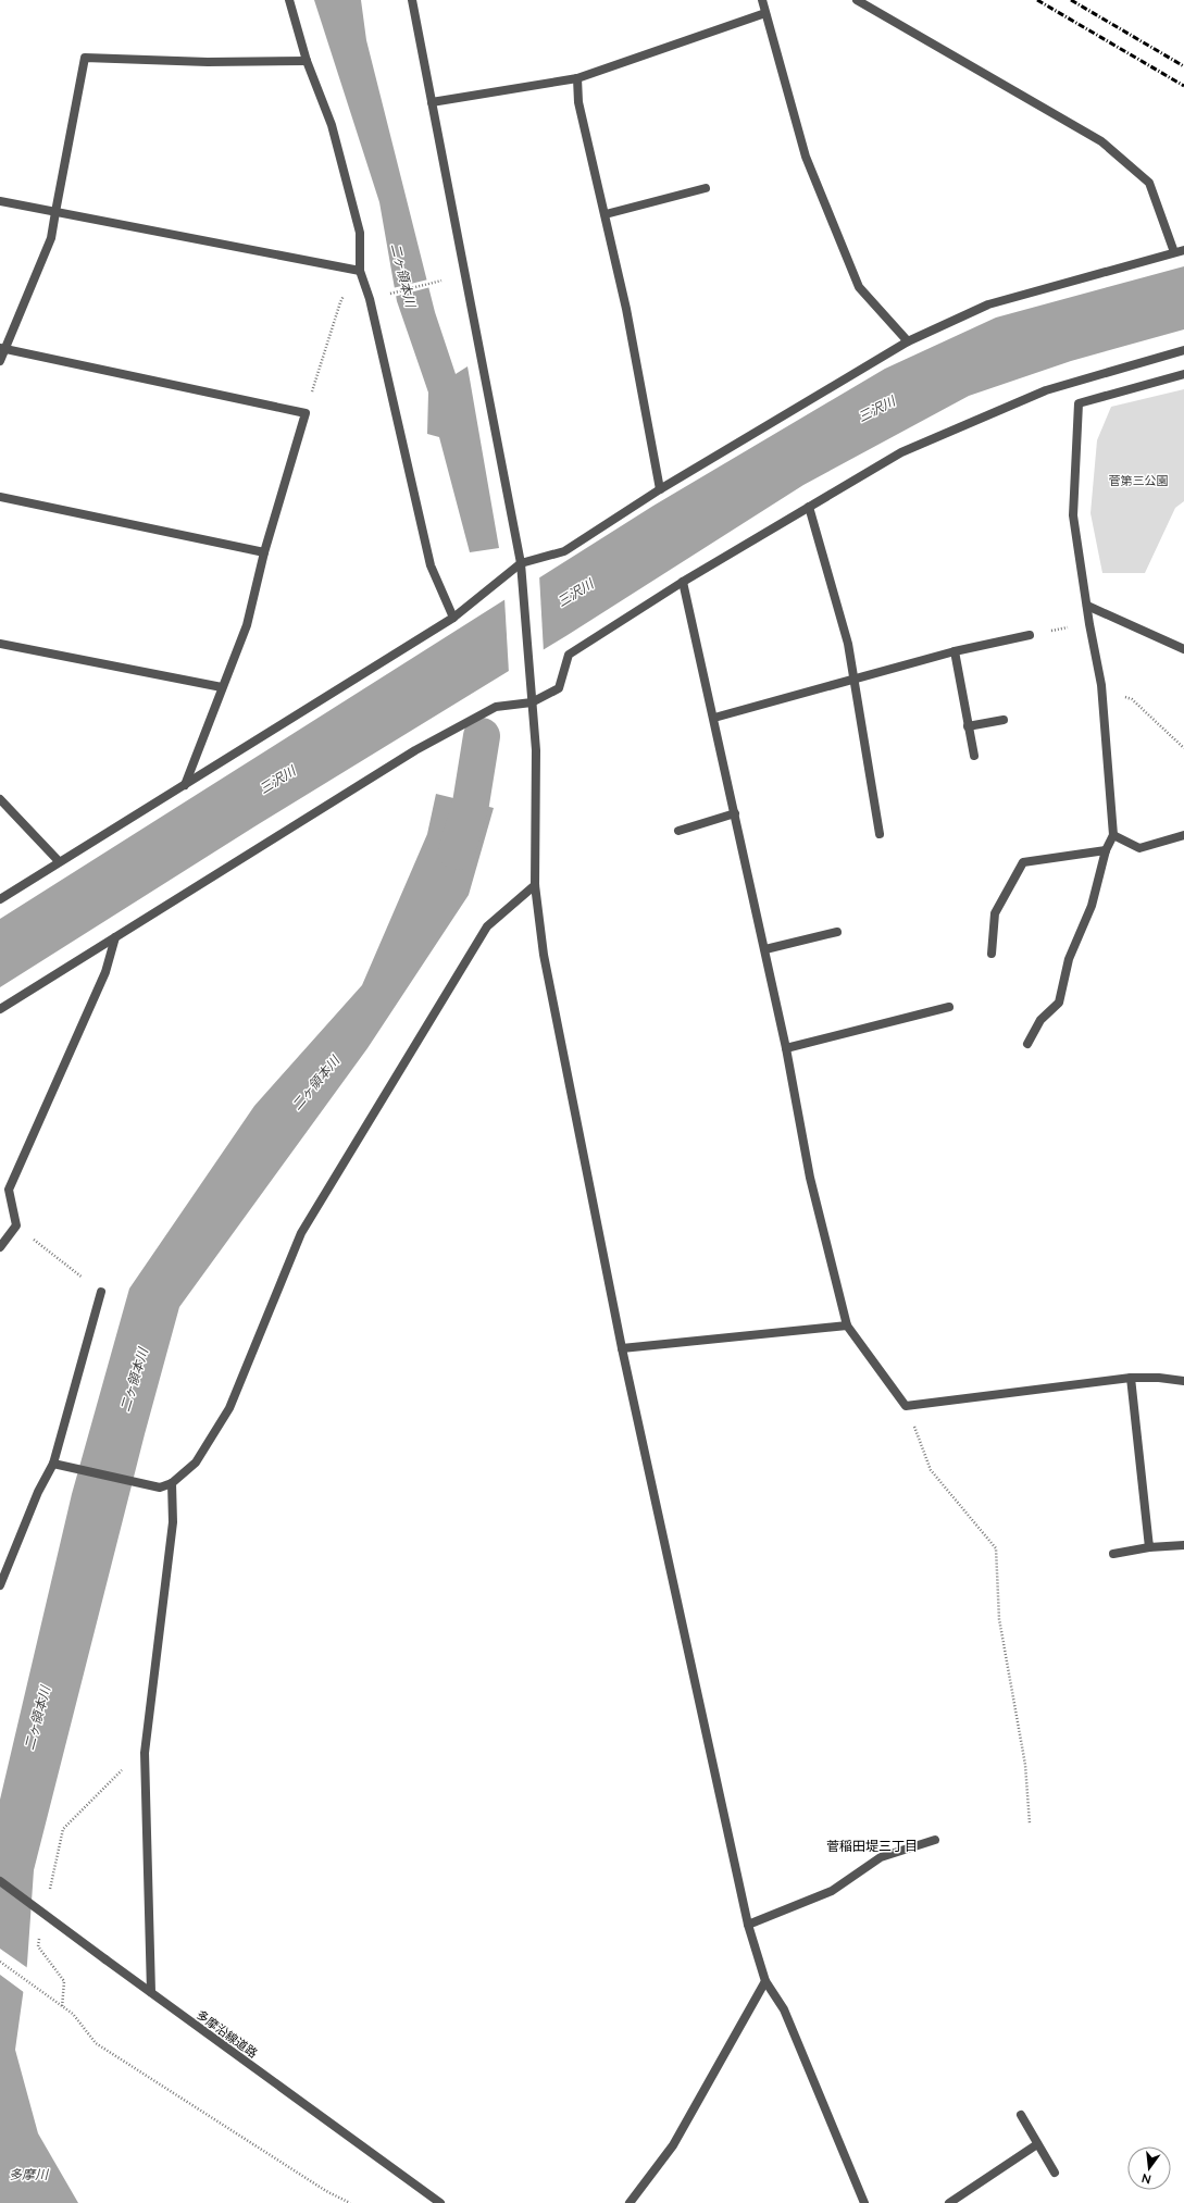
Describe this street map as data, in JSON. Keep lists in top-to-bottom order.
{
  "streets": {
    "street": ["多摩沿線道路"]
  },
  "districts": ["菅稲田堤三丁目"],
  "water": ["二ヶ領本川", "三沢川", "多摩川"],
  "parks": ["菅第三公園"],
  "north": "bottom"
}
